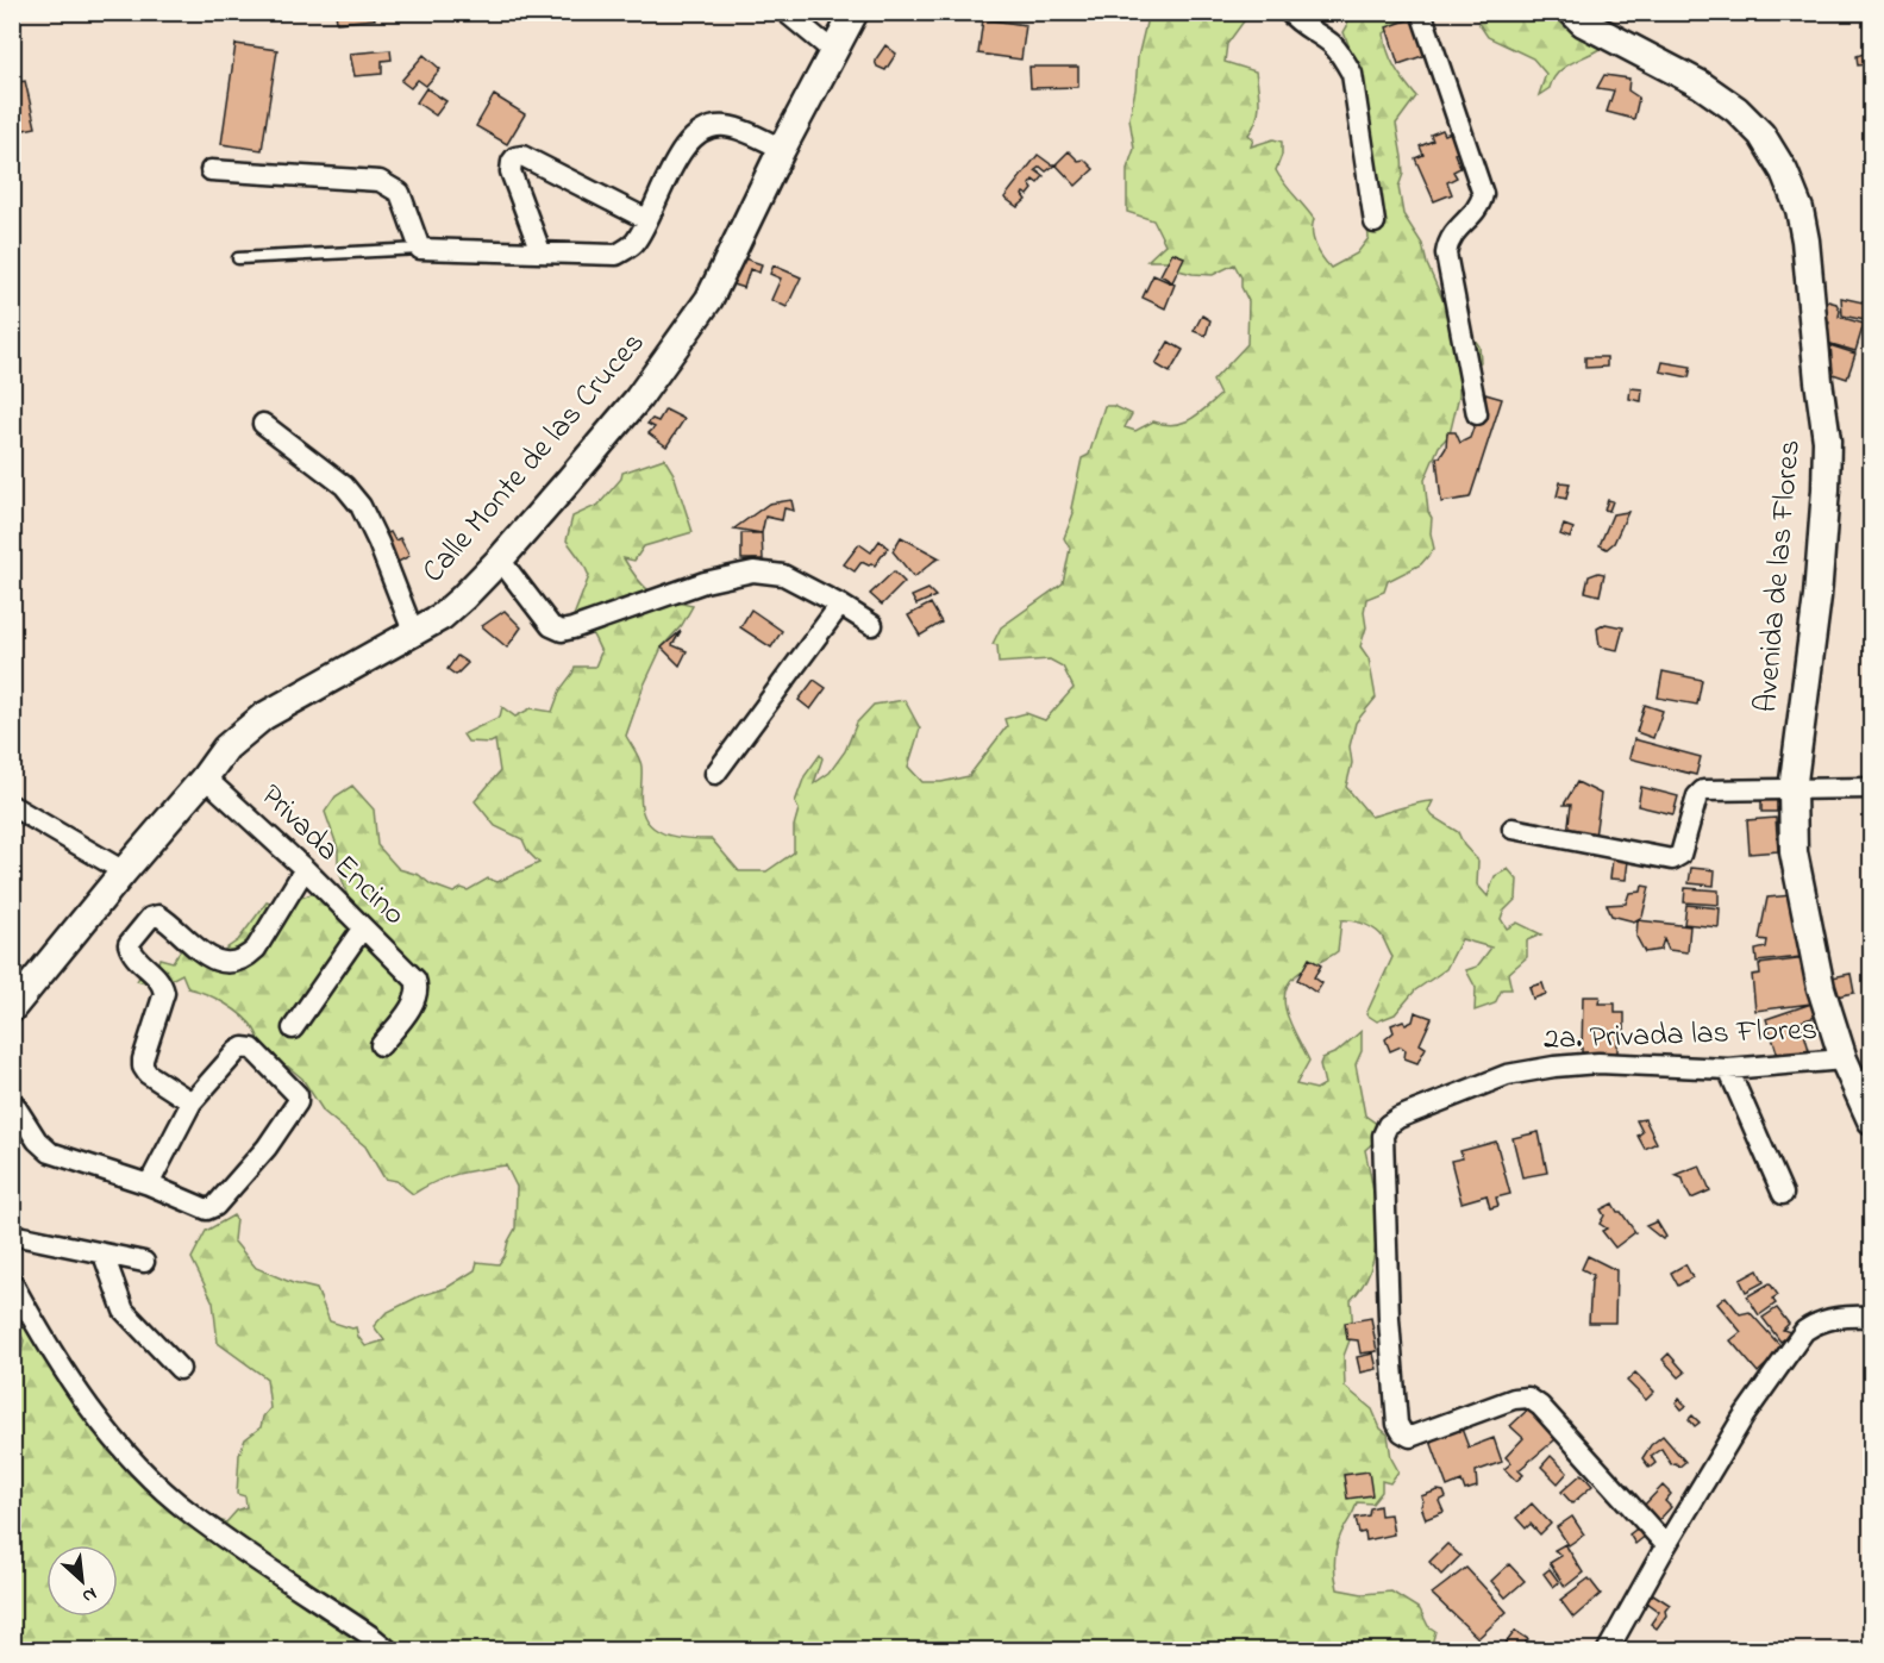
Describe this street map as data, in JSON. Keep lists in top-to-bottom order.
{
  "streets": {
    "street": [
      "Calle Monte de las Cruces",
      "Avenida de las Flores",
      "Privada Encino",
      "2a. Privada las Flores"
    ]
  },
  "crossings": [
    ["Calle Monte de las Cruces", "Privada Encino"],
    ["Avenida de las Flores", "2a. Privada las Flores"]
  ],
  "north": "bottom right"
}
